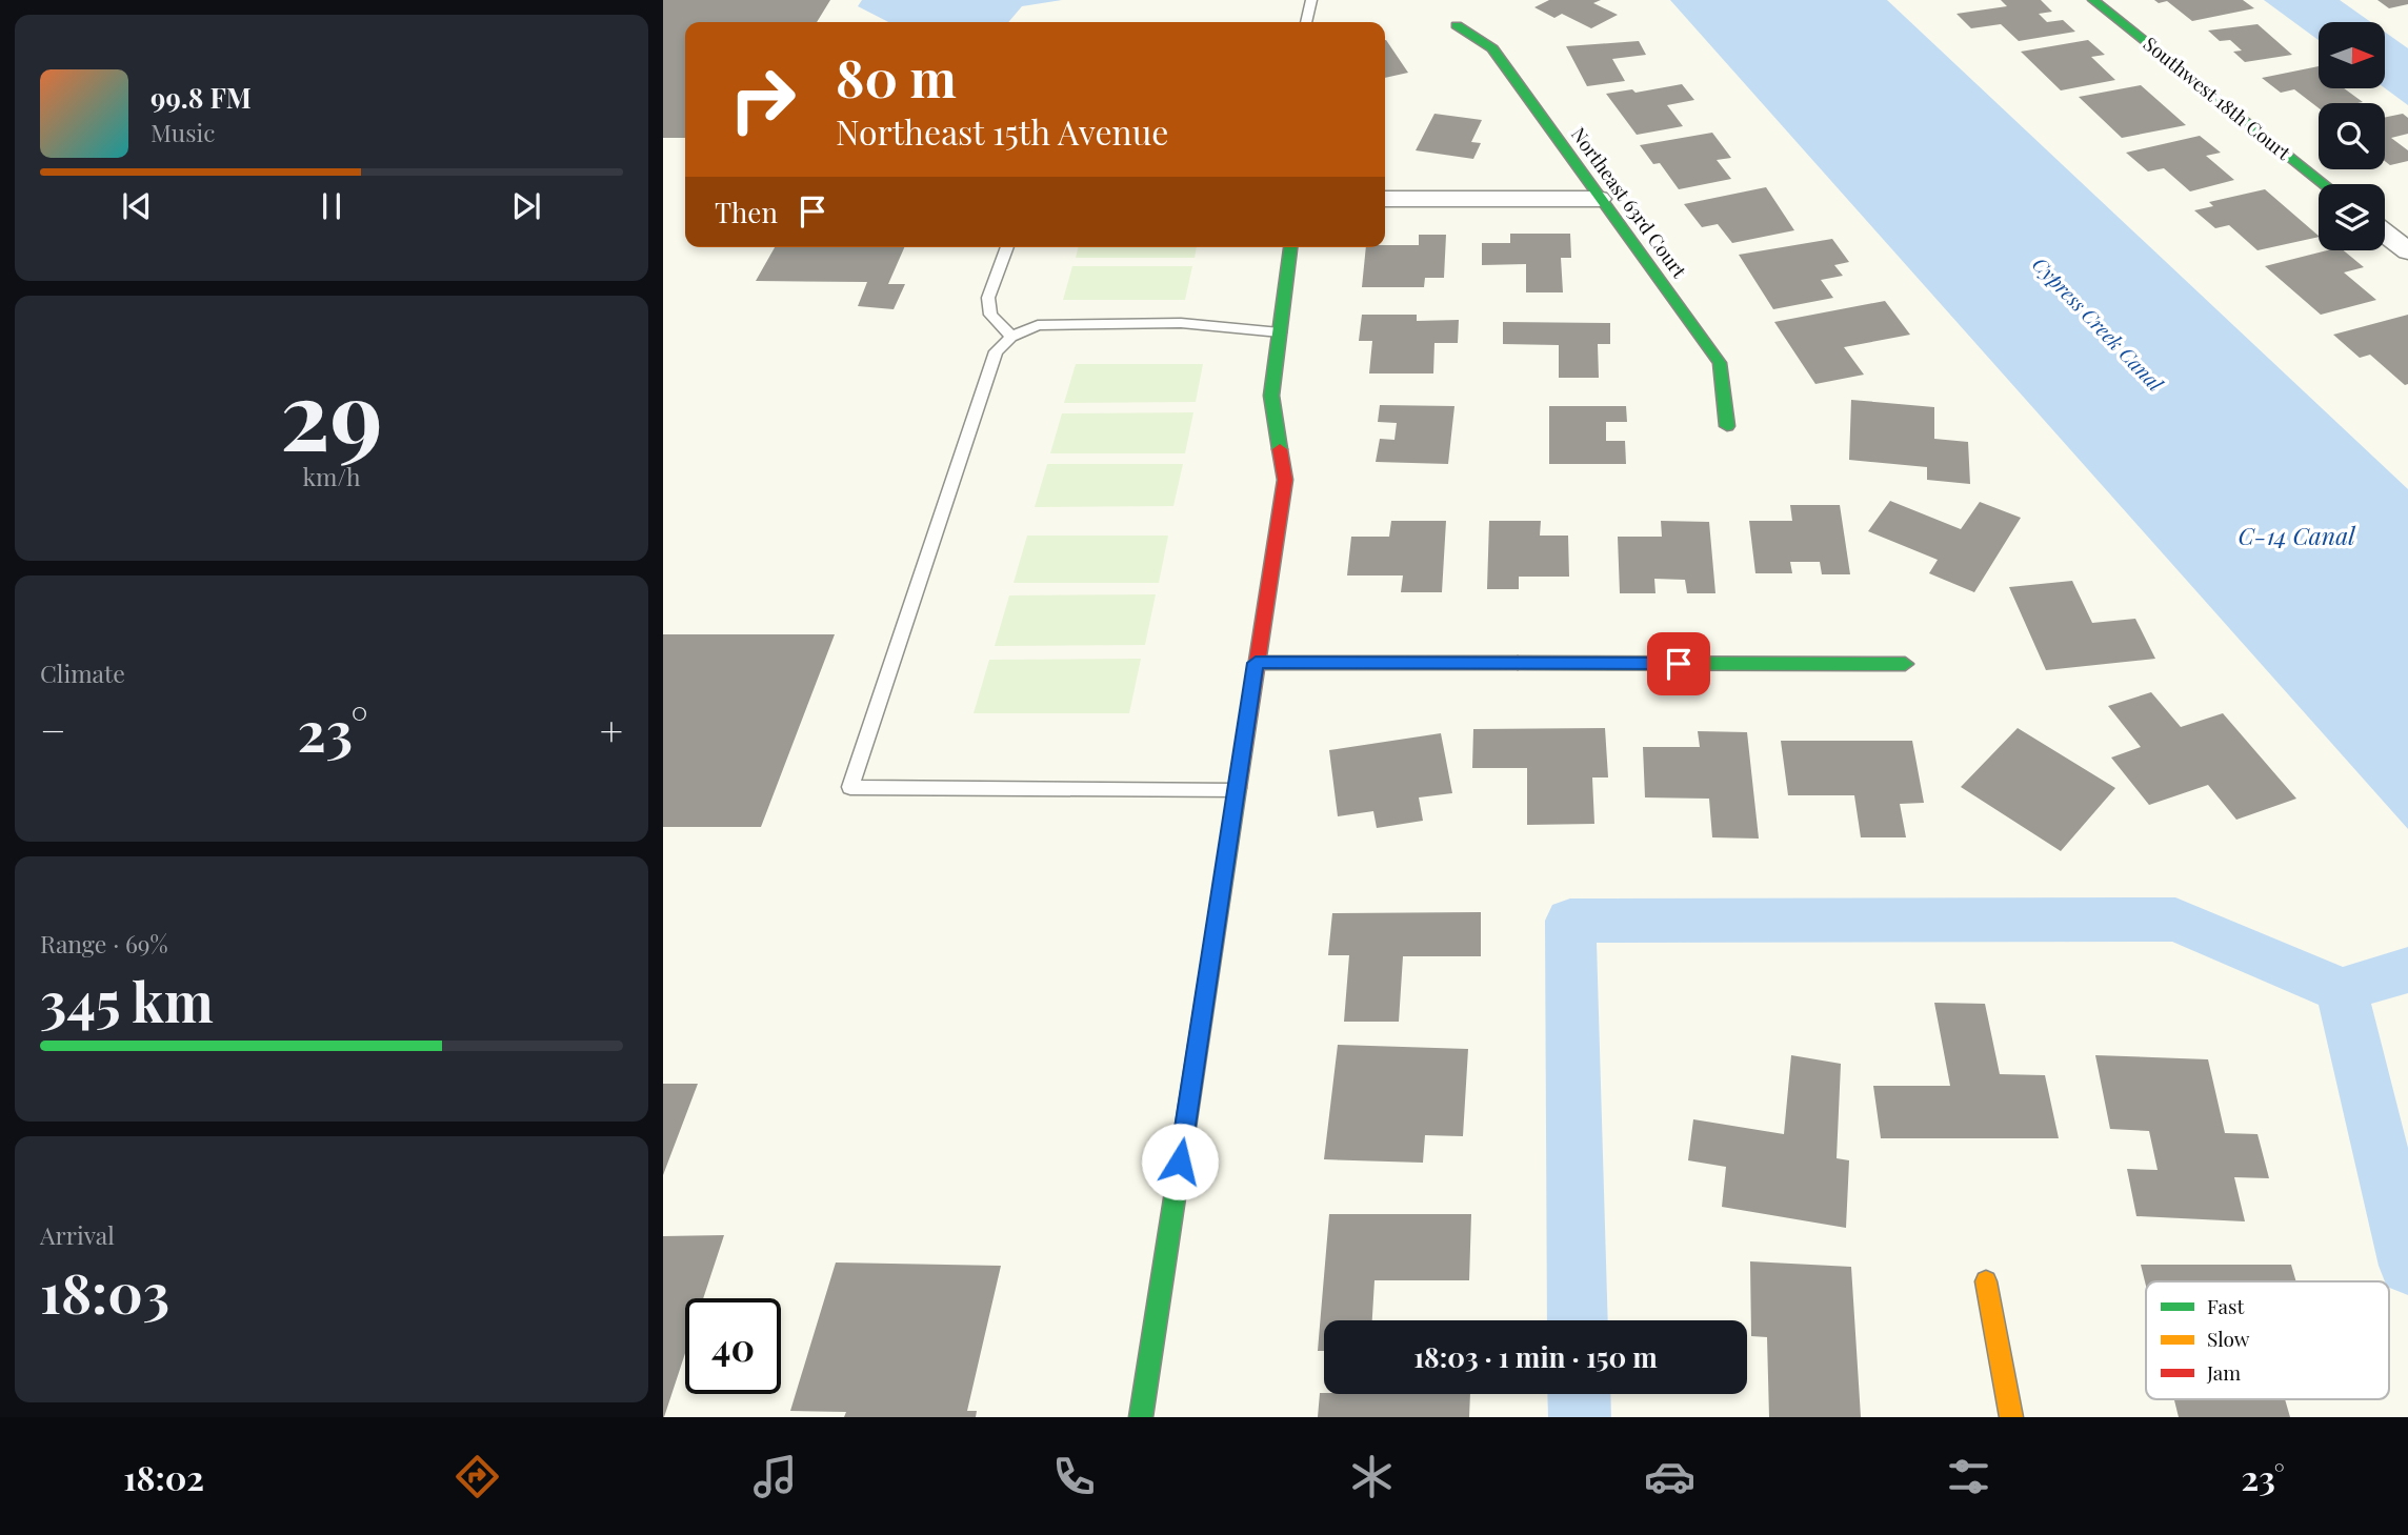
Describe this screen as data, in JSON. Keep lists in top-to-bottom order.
{
  "streets": {
    "street": ["Southwest 18th Court", "Northeast 63rd Court"]
  },
  "water": ["Cypress Creek Canal", "C-14 Canal"],
  "legend": ["Fast", "Slow", "Jam"],
  "north": "right",
  "page": {
    "turn": ["80 m", "Northeast 15th Avenue"],
    "song": ["99.8 FM", "Music"],
    "then": "Then",
    "tile": [
      ["29", "km/h"],
      "Climate",
      ["Range · 69%", "345 km"],
      ["Arrival", "18:03"]
    ],
    "heat": ["−", "23°", "+"],
    "limit": "40",
    "trip": "18:03 · 1 min · 150 m",
    "tabs": ["18:02", "23°"]
  }
}
